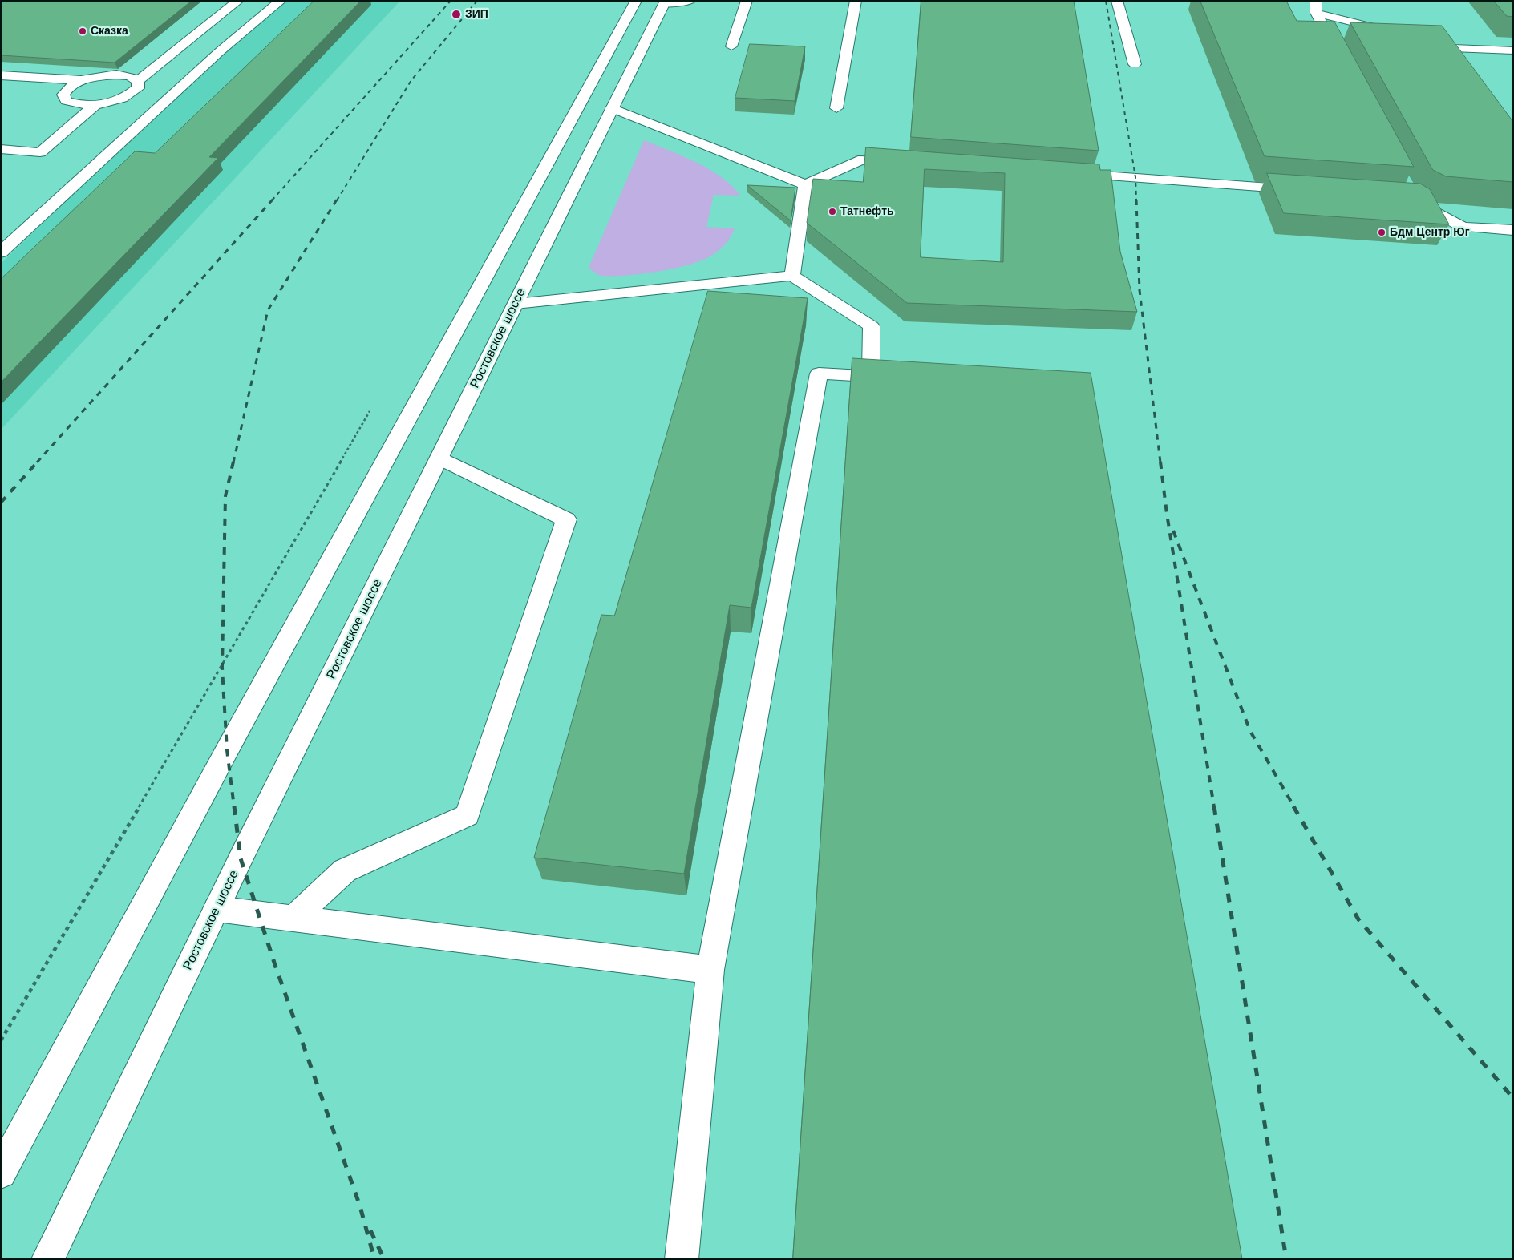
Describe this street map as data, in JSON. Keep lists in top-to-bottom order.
{
  "streets": {
    "main road": ["Ростовское шоссе"]
  },
  "places": [
    "ЗИП",
    "Сказка",
    "Татнефть",
    "Бдм Центр Юг"
  ]
}
